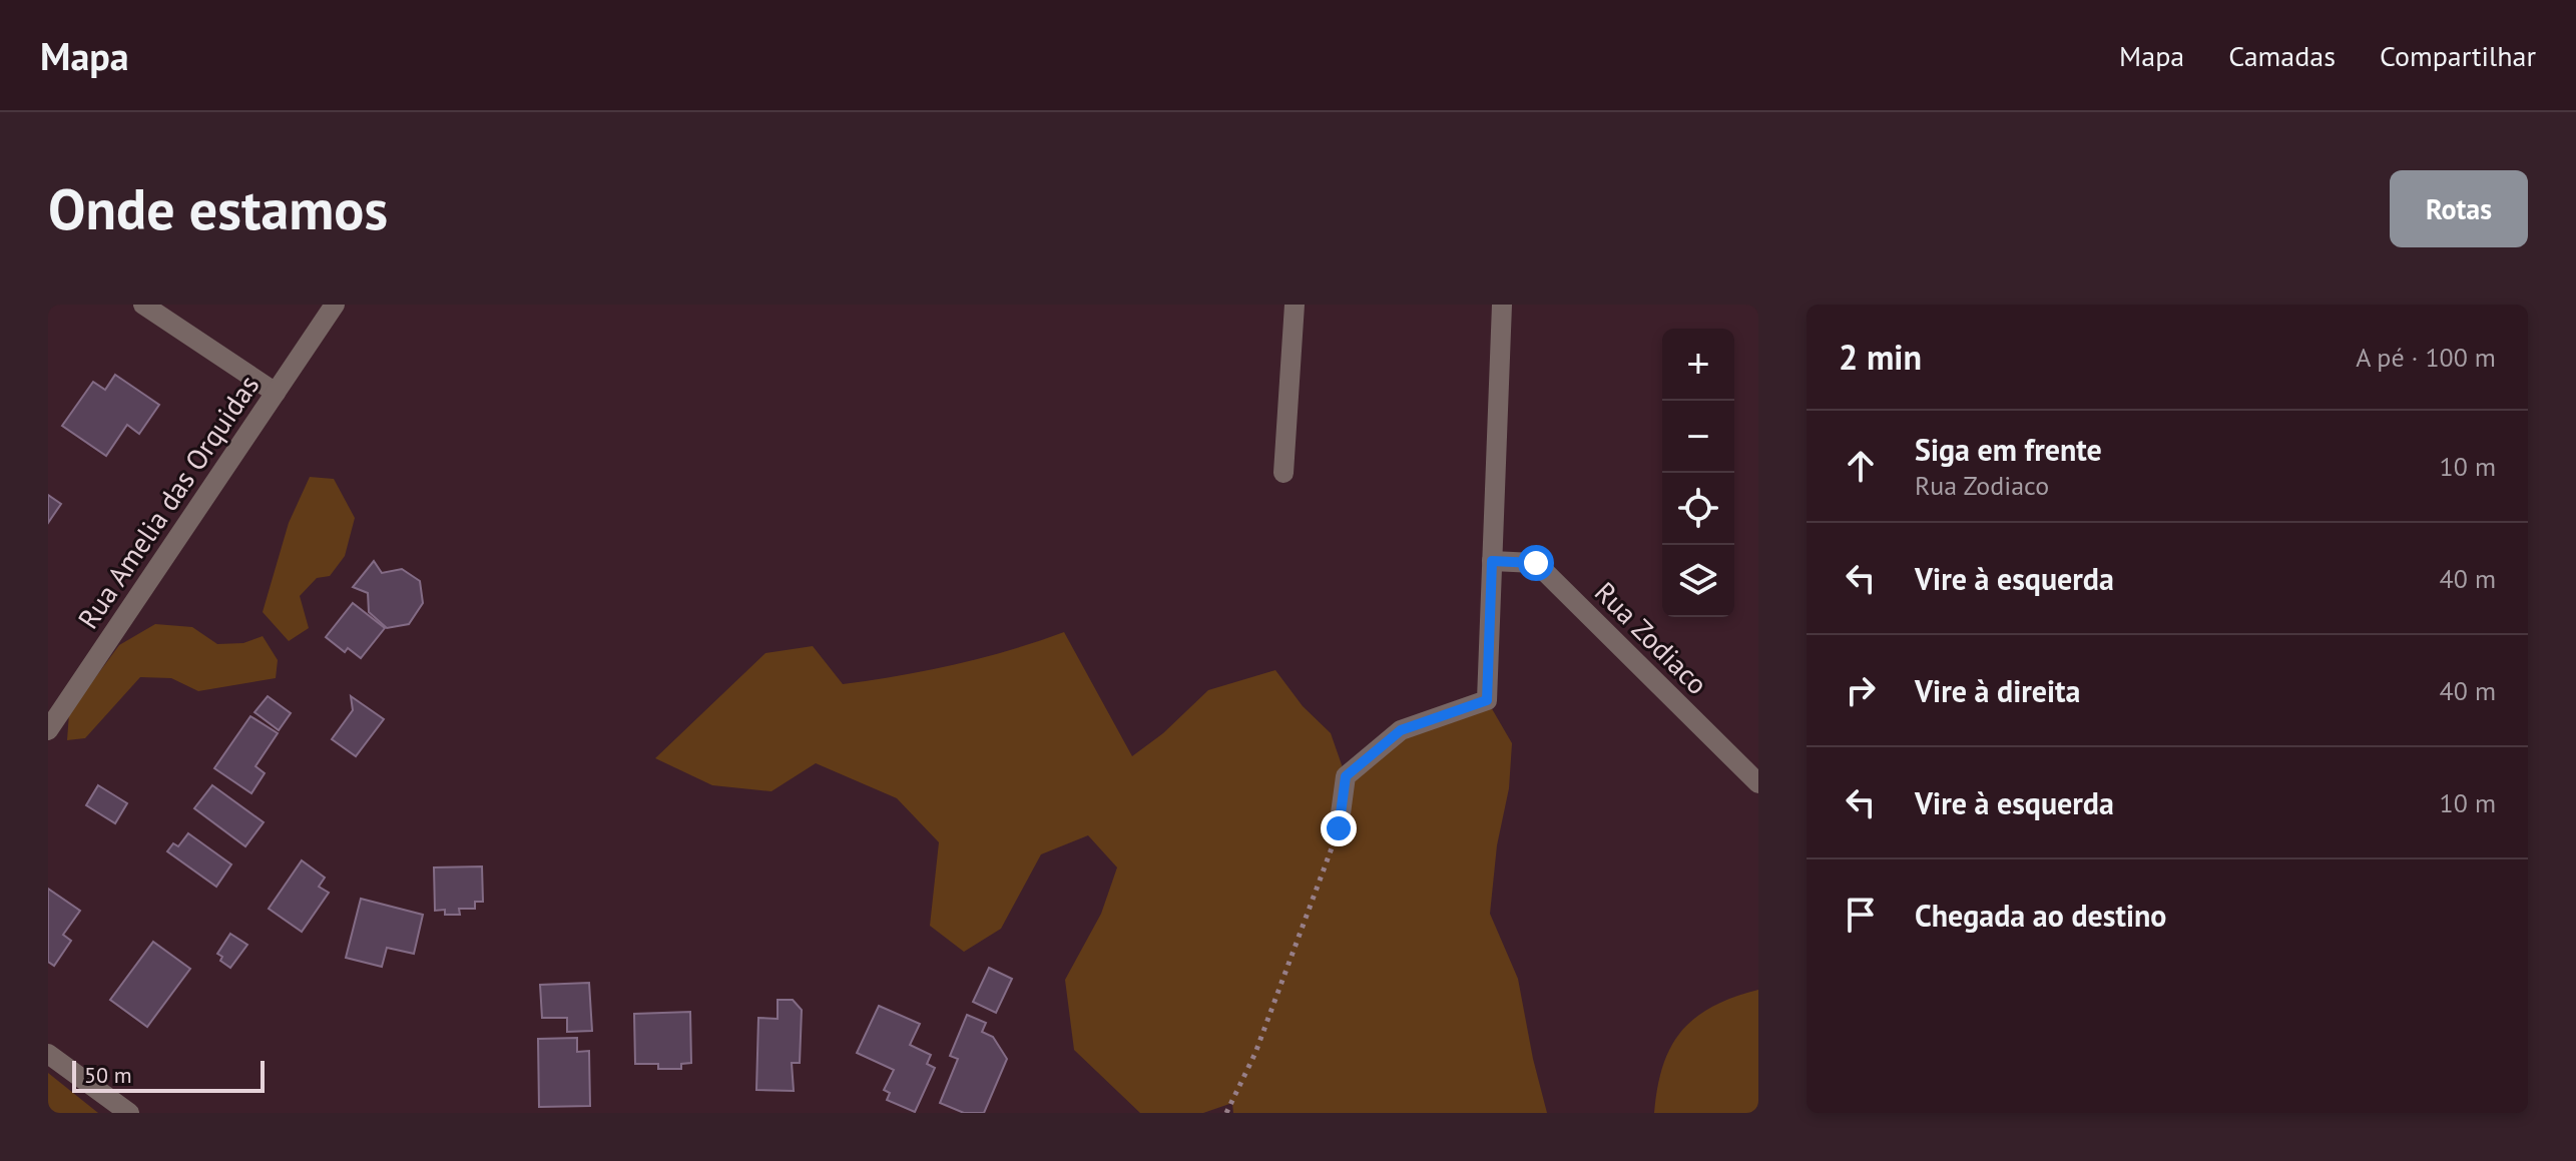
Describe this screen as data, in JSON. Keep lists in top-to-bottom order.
{
  "streets": {
    "street": ["Rua Amelia das Orquidas", "Rua Zodiaco"]
  },
  "scale_bar": "50 m",
  "page": {
    "header": "Mapa",
    "nav": ["Mapa", "Camadas", "Compartilhar"],
    "buttons": "Rotas",
    "title": "Onde estamos",
    "heading": ["2 min", "A pé · 100 m"],
    "map_buttons": ["+", "−"],
    "list": [
      ["Siga em frente", "Rua Zodiaco", "10 m"],
      ["Vire à esquerda", "40 m"],
      ["Vire à direita", "40 m"],
      ["Vire à esquerda", "10 m"],
      "Chegada ao destino"
    ],
    "scale": "50 m"
  }
}
